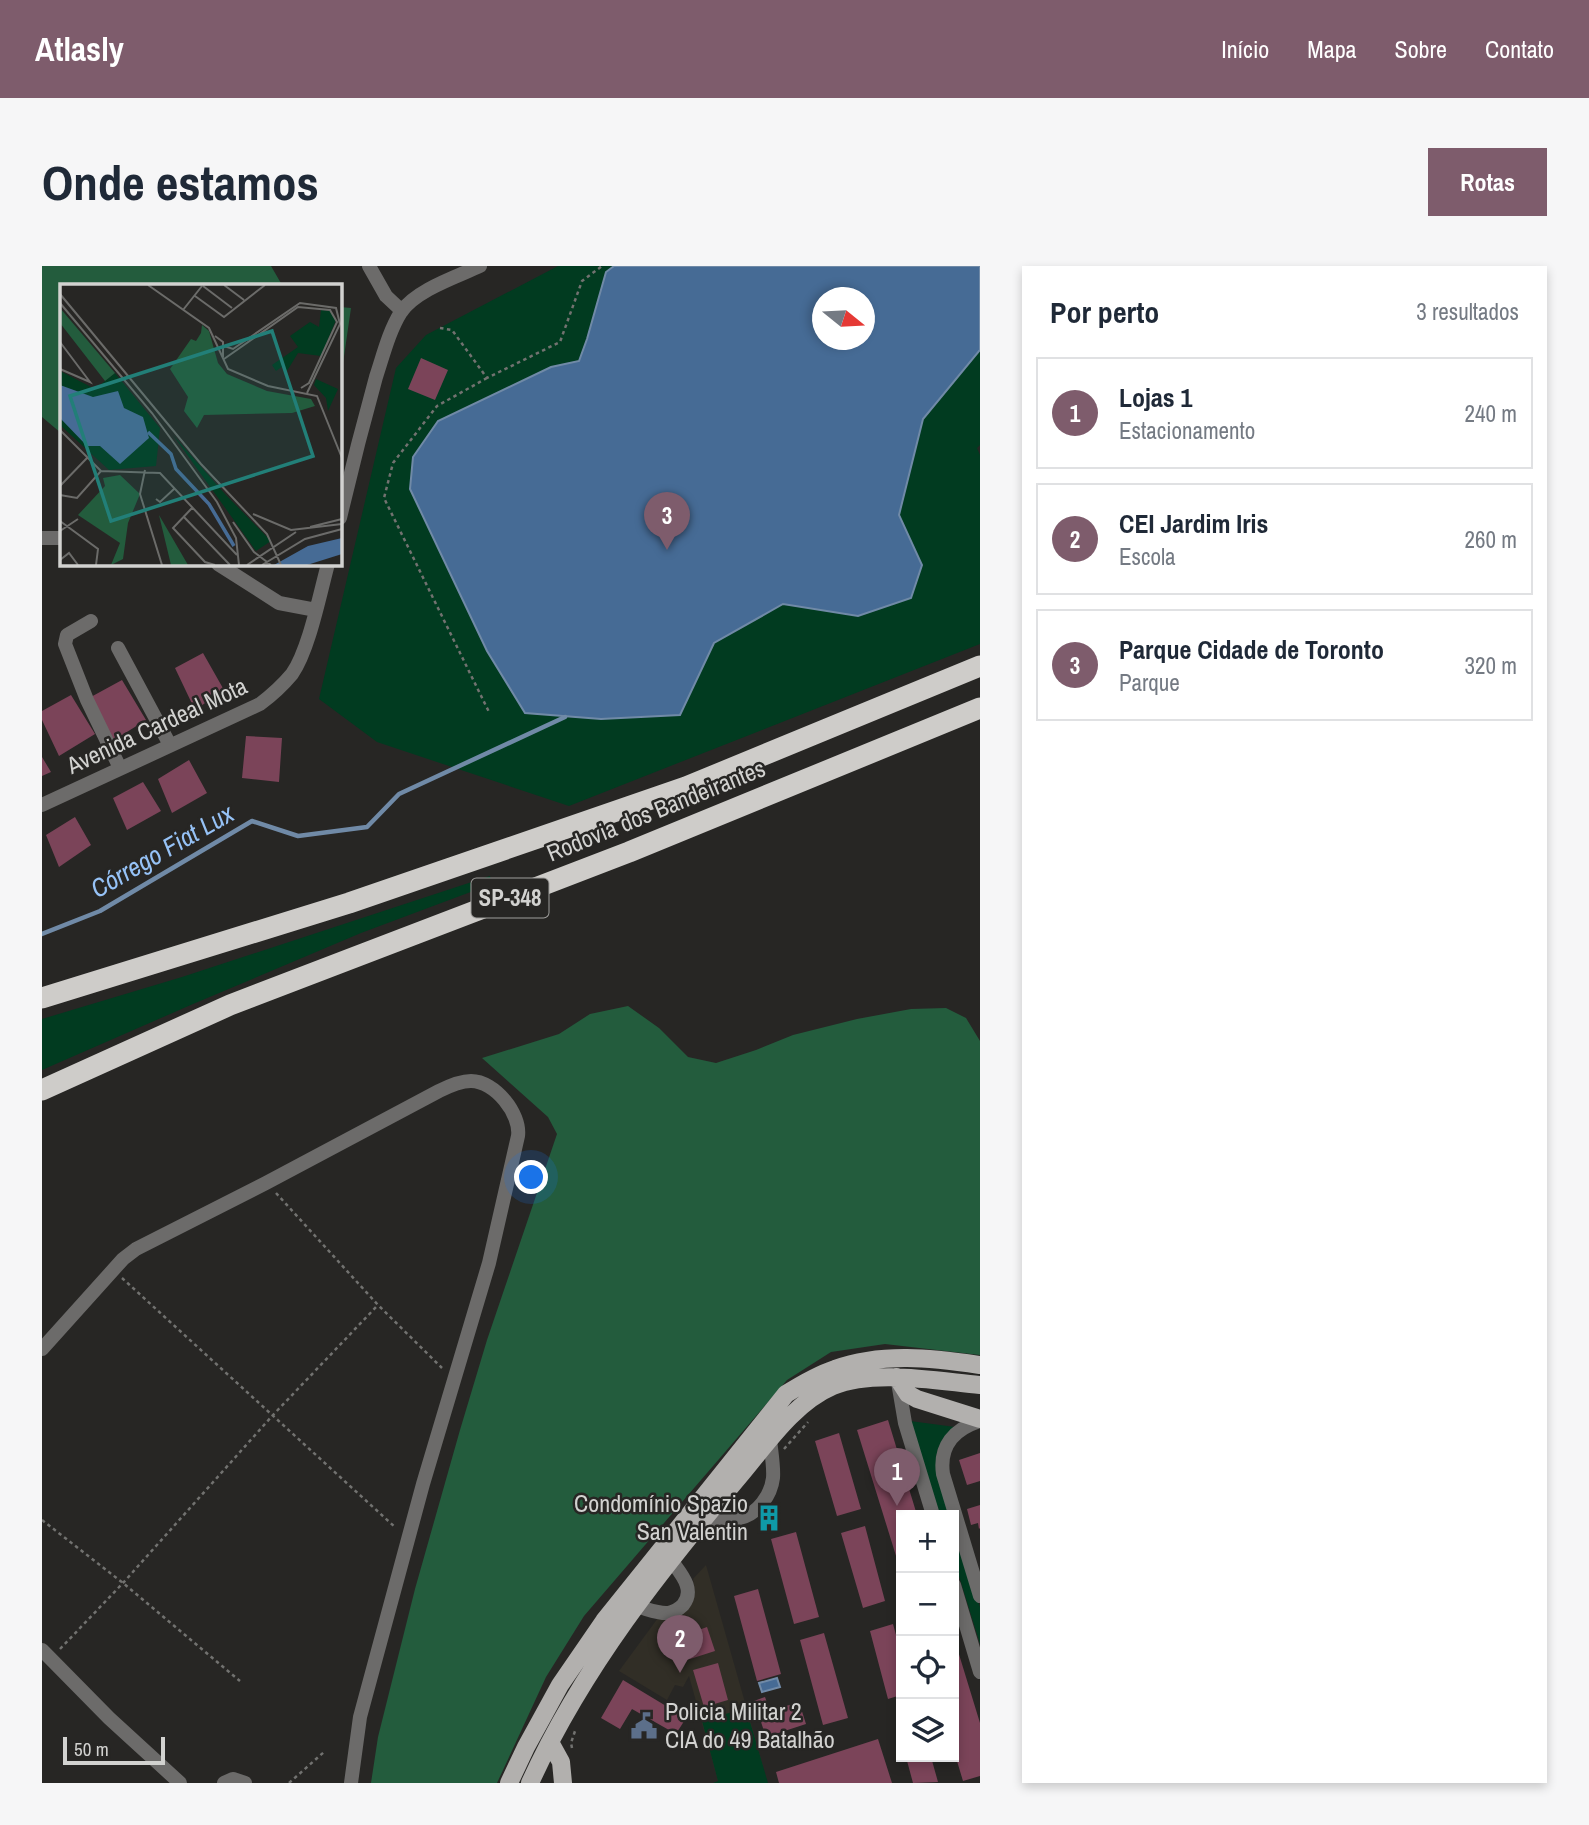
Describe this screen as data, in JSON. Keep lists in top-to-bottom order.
{
  "streets": {
    "highway": ["Rodovia dos Bandeirantes", "SP-348"],
    "street": ["Avenida Cardeal Mota"]
  },
  "water": ["Córrego Fiat Lux"],
  "places": {
    "building": ["Condomínio Spazio San Valentin"],
    "public building": ["Policia Militar 2 CIA do 49 Batalhão"]
  },
  "scale_bar": "50 m",
  "north": "right",
  "page": {
    "header": "Atlasly",
    "nav": [
      "Início",
      "Mapa",
      "Sobre",
      "Contato"
    ],
    "buttons": "Rotas",
    "title": "Onde estamos",
    "heading": ["Por perto", "3 resultados"],
    "list": [
      {
        "mark": "1",
        "name": "Lojas 1",
        "note": "Estacionamento",
        "value": "240 m"
      },
      {
        "mark": "2",
        "name": "CEI Jardim Iris",
        "note": "Escola",
        "value": "260 m"
      },
      {
        "mark": "3",
        "name": "Parque Cidade de Toronto",
        "note": "Parque",
        "value": "320 m"
      }
    ],
    "pins": ["3", "1", "2"],
    "map_buttons": ["+", "−"],
    "scale": "50 m"
  }
}
